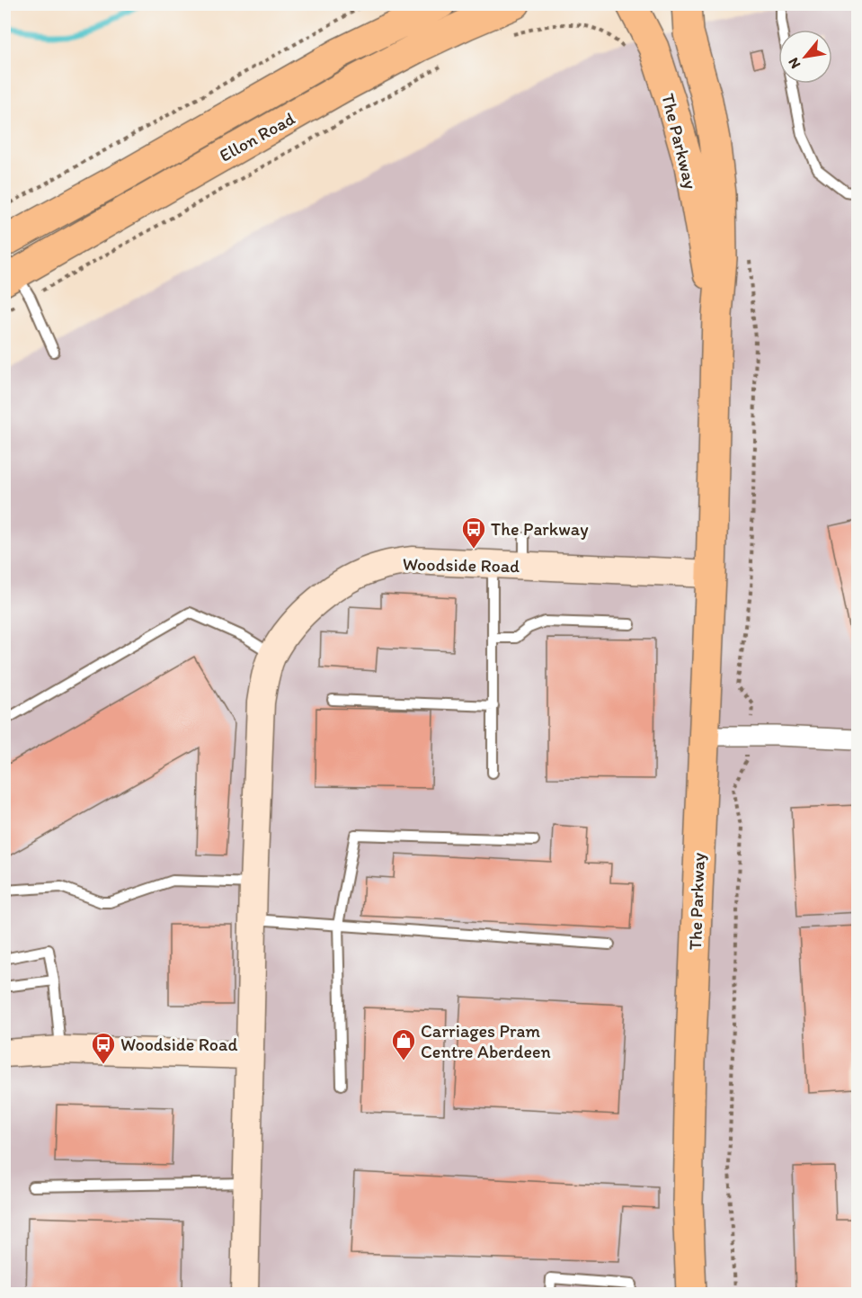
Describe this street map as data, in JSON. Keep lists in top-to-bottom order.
{
  "streets": {
    "main road": ["Ellon Road", "The Parkway"],
    "street": ["Woodside Road"]
  },
  "crossings": [
    ["The Parkway", "Woodside Road"]
  ],
  "places": {
    "bus stop": ["The Parkway", "Woodside Road"],
    "shop": ["Carriages Pram Centre Aberdeen"]
  },
  "north": "bottom left"
}
